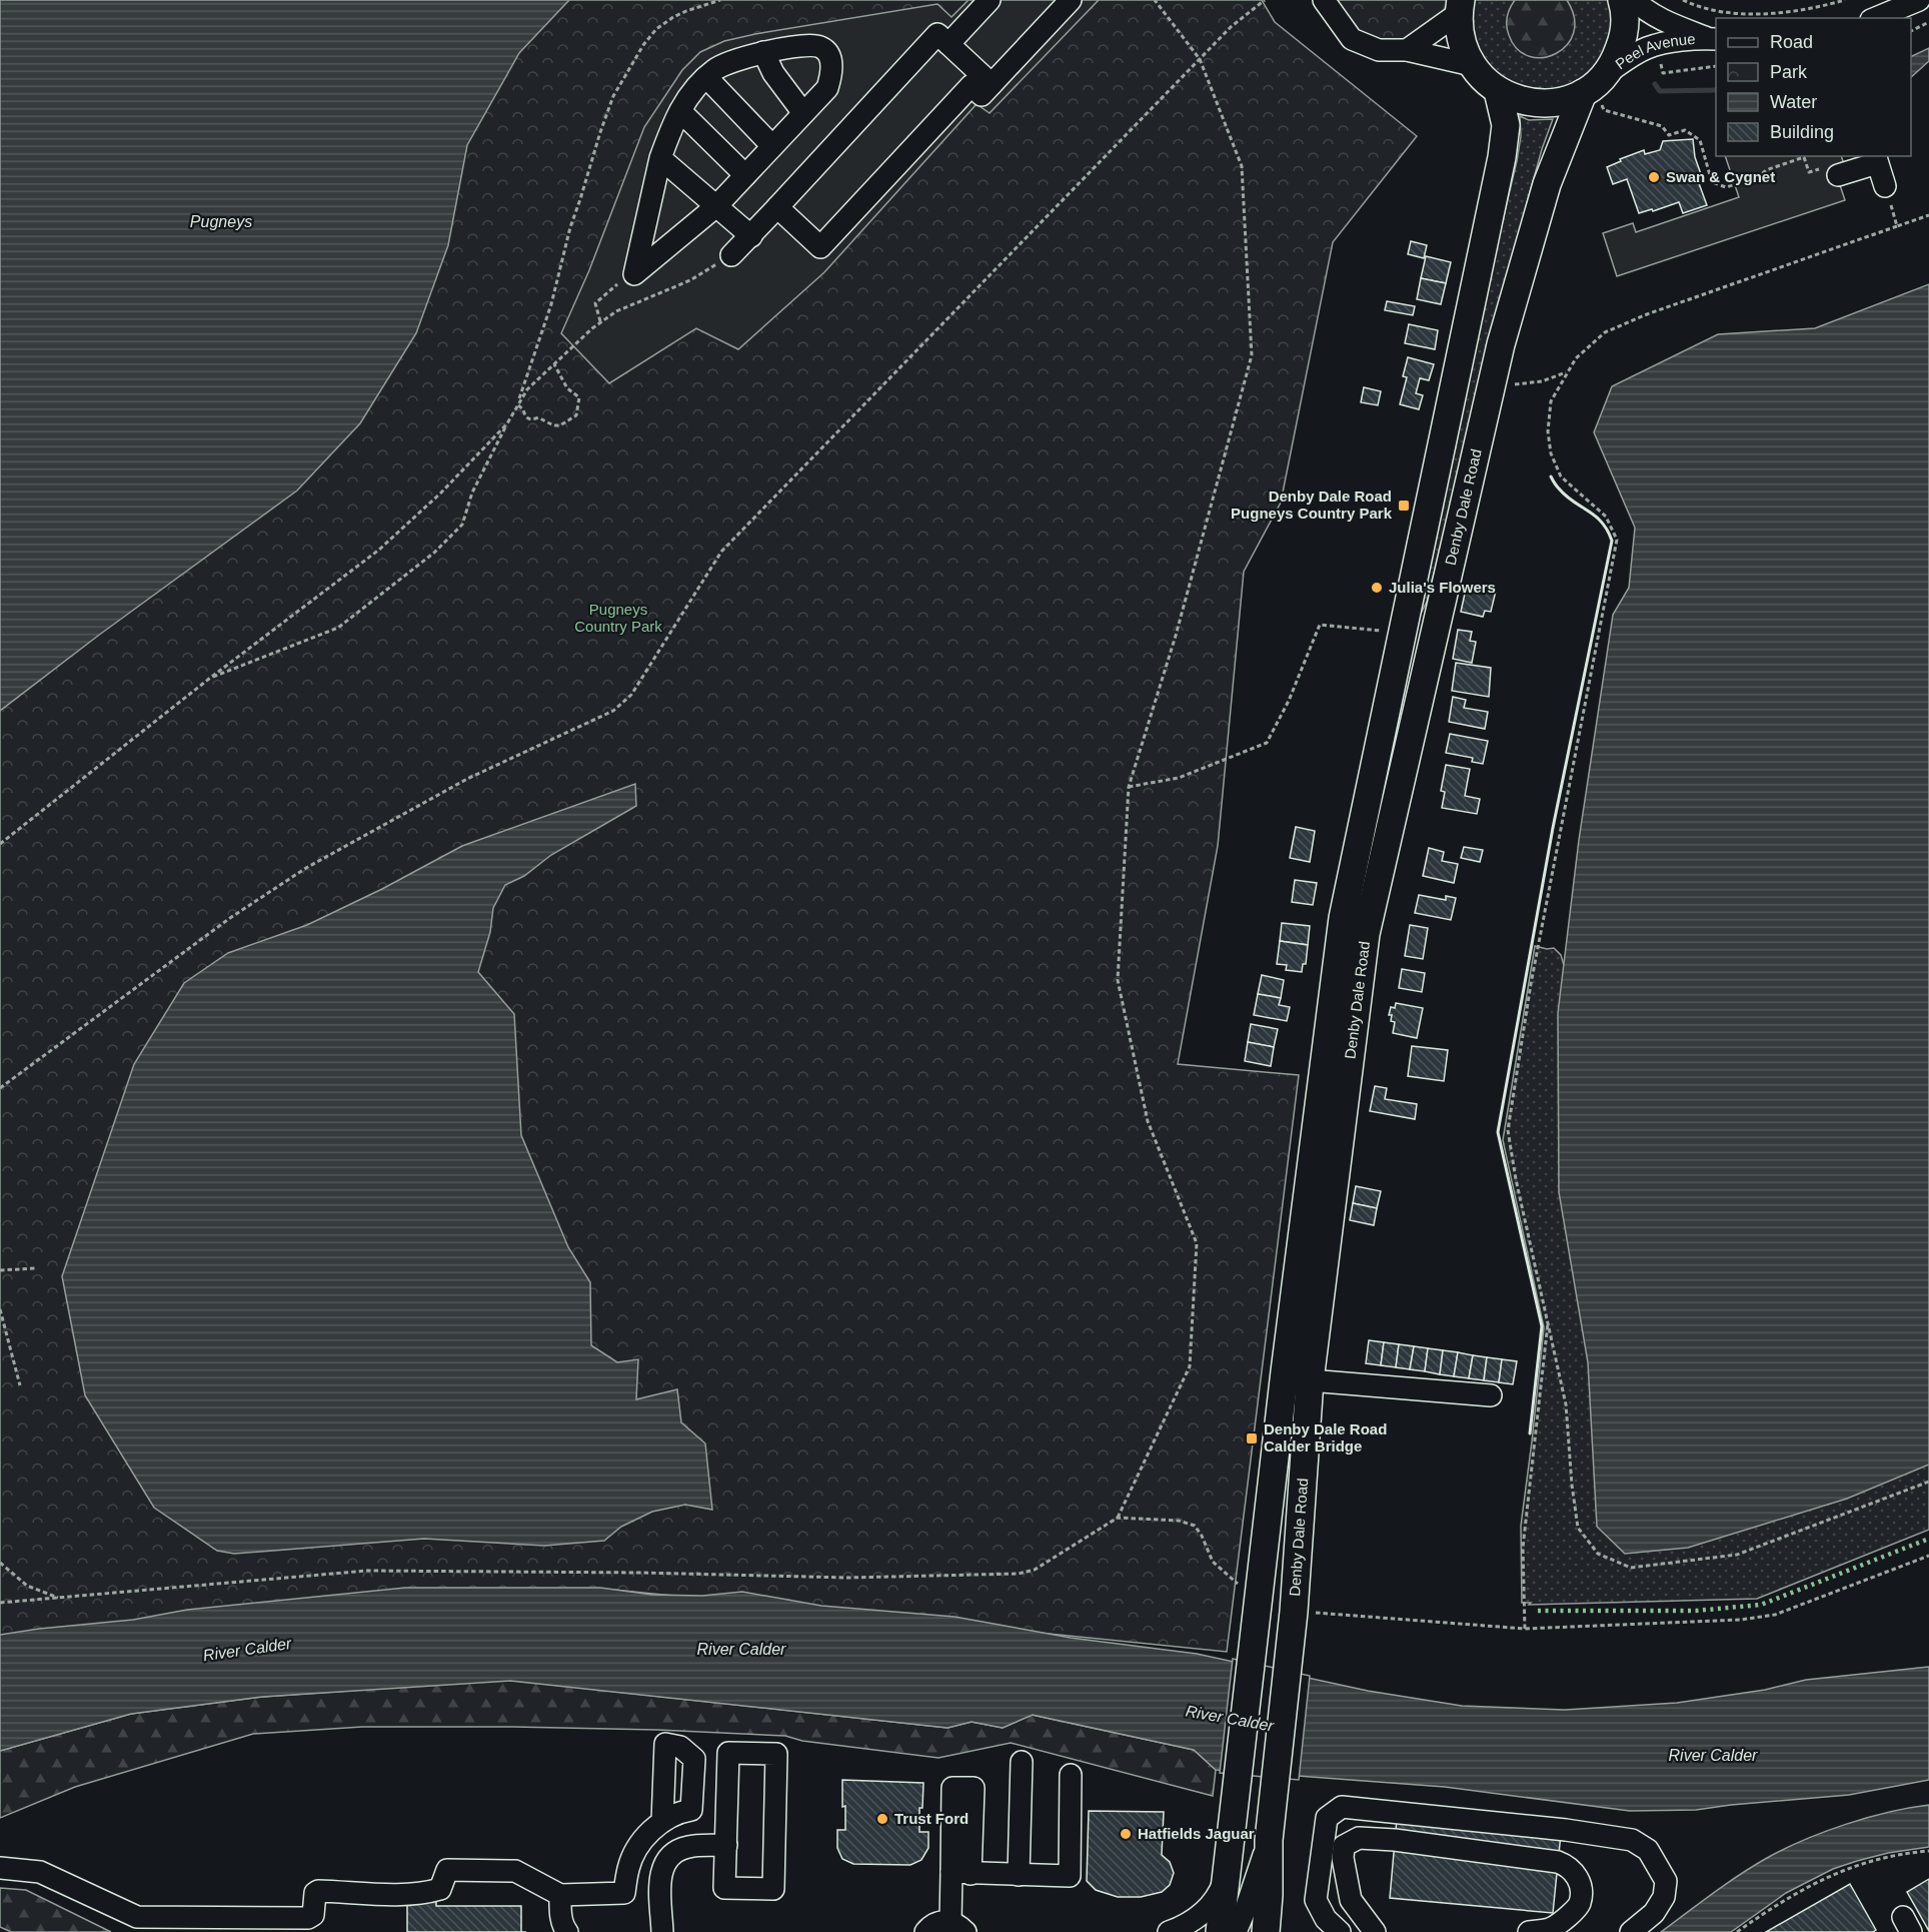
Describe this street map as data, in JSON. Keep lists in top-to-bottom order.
{
  "streets": {
    "main road": ["Denby Dale Road"],
    "street": ["Peel Avenue"]
  },
  "water": ["Pugneys", "River Calder"],
  "parks": ["Pugneys Country Park"],
  "places": {
    "other": [
      "Swan & Cygnet",
      "Julia's Flowers",
      "Trust Ford",
      "Hatfields Jaguar"
    ],
    "transit": ["Denby Dale Road Pugneys Country Park", "Denby Dale Road Calder Bridge"]
  },
  "legend": [
    "Road",
    "Park",
    "Water",
    "Building"
  ]
}
